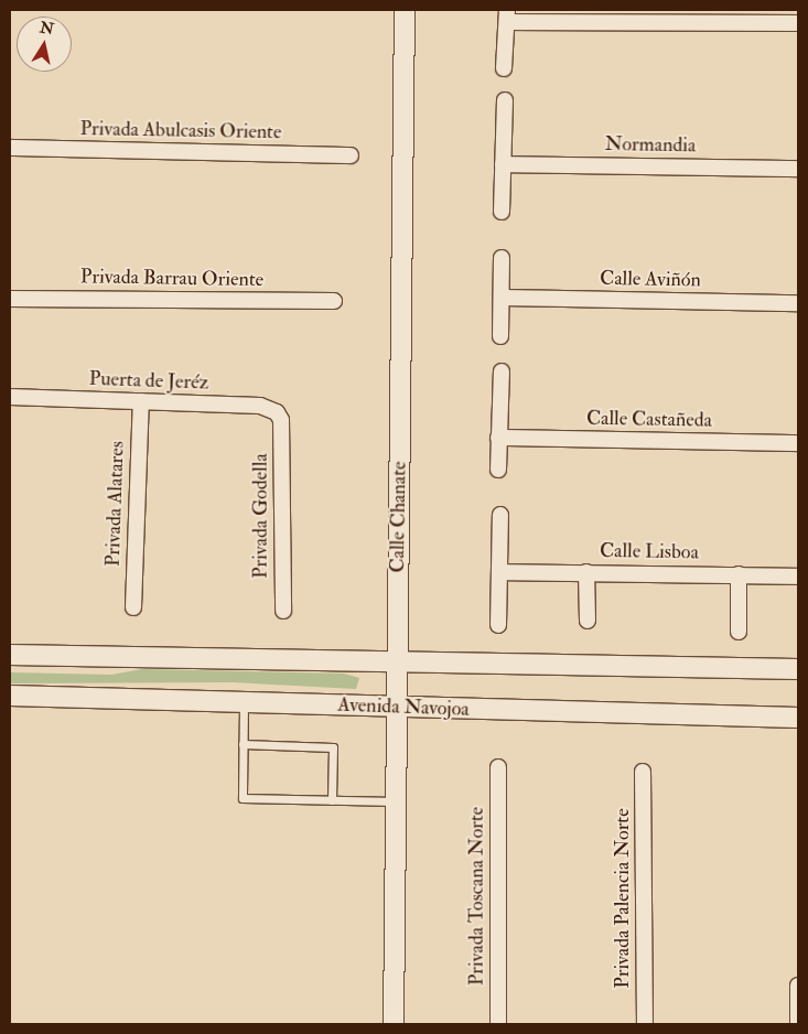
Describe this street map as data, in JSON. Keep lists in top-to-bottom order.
{
  "streets": {
    "street": [
      "Privada Abulcasis Oriente",
      "Normandia",
      "Privada Barrau Oriente",
      "Calle Aviñón",
      "Puerta de Jeréz",
      "Calle Castañeda",
      "Privada Alatares",
      "Privada Godella",
      "Calle Chanate",
      "Calle Lisboa",
      "Avenida Navojoa",
      "Privada Toscana Norte",
      "Privada Palencia Norte"
    ]
  },
  "crossings": [
    ["Puerta de Jeréz", "Privada Alatares"],
    ["Puerta de Jeréz", "Privada Godella"],
    ["Calle Chanate", "Avenida Navojoa"]
  ],
  "north": "top"
}
